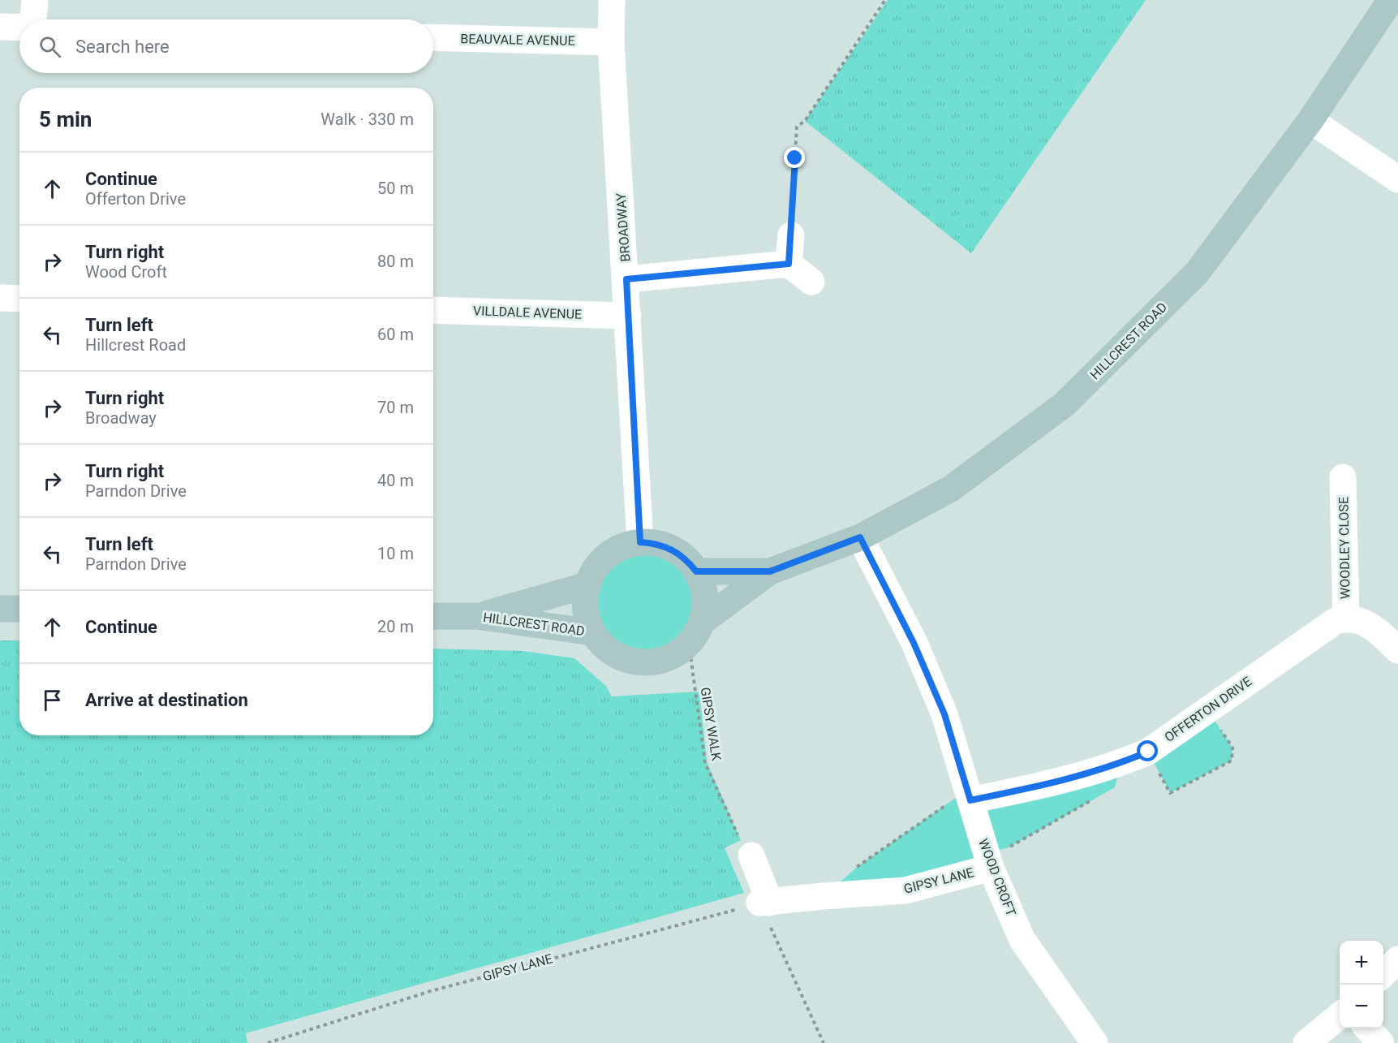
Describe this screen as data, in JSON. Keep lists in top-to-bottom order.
{
  "streets": {
    "main road": ["HILLCREST ROAD"],
    "street": [
      "BEAUVALE AVENUE",
      "BROADWAY",
      "VILLDALE AVENUE",
      "WOODLEY CLOSE",
      "OFFERTON DRIVE",
      "WOOD CROFT",
      "GIPSY LANE"
    ],
    "path": ["GIPSY WALK"]
  },
  "crossings": [
    ["BEAUVALE AVENUE", "BROADWAY"],
    ["BROADWAY", "VILLDALE AVENUE"],
    ["BROADWAY", "HILLCREST ROAD"],
    ["BROADWAY", "GIPSY WALK"],
    ["HILLCREST ROAD", "GIPSY WALK"],
    ["HILLCREST ROAD", "WOOD CROFT"],
    ["WOODLEY CLOSE", "OFFERTON DRIVE"],
    ["OFFERTON DRIVE", "WOOD CROFT"],
    ["WOOD CROFT", "GIPSY LANE"]
  ],
  "page": {
    "search": "Search here",
    "heading": ["5 min", "Walk · 330 m"],
    "list": [
      ["Continue", "Offerton Drive", "50 m"],
      ["Turn right", "Wood Croft", "80 m"],
      ["Turn left", "Hillcrest Road", "60 m"],
      ["Turn right", "Broadway", "70 m"],
      ["Turn right", "Parndon Drive", "40 m"],
      ["Turn left", "Parndon Drive", "10 m"],
      ["Continue", "20 m"],
      "Arrive at destination"
    ],
    "map_buttons": ["+", "−"]
  }
}
